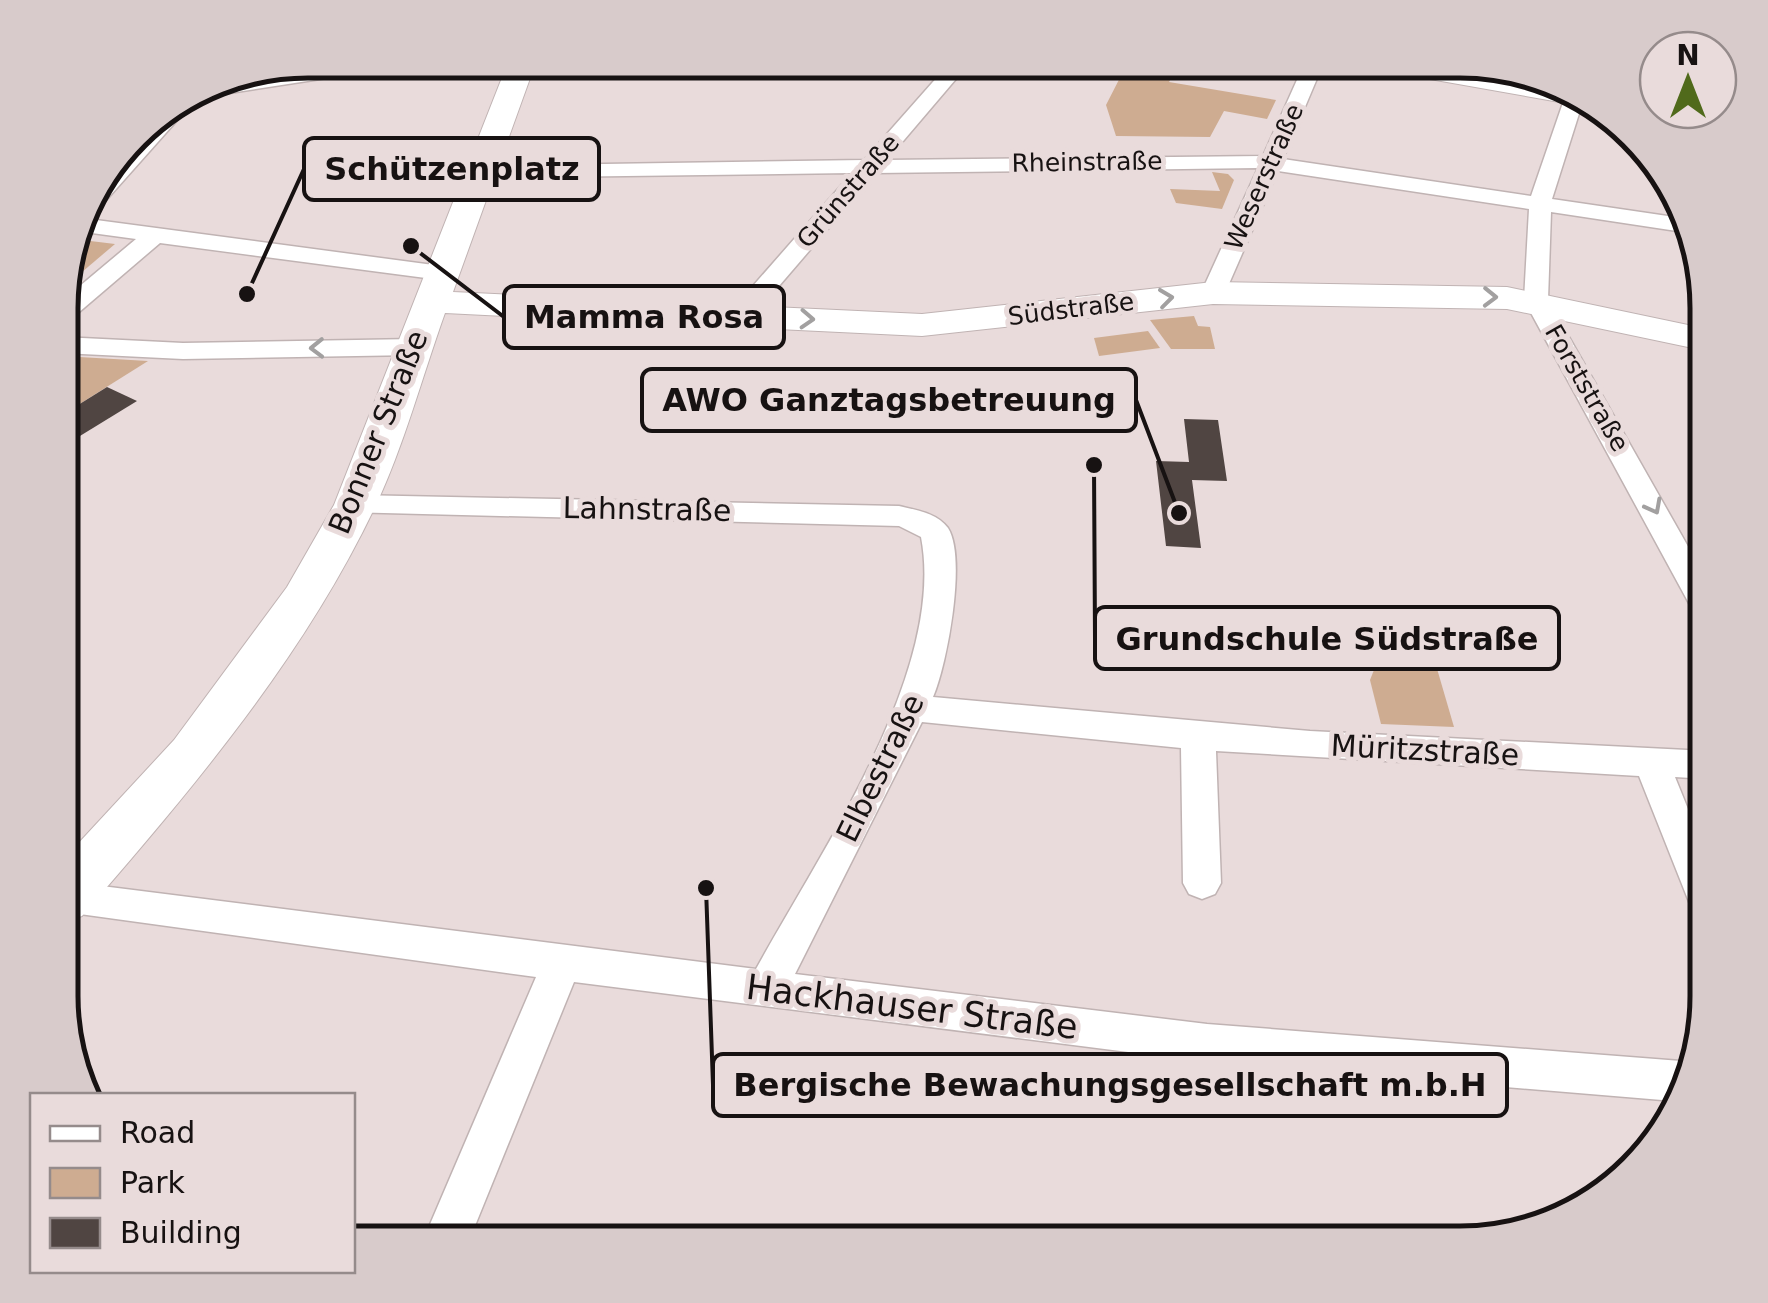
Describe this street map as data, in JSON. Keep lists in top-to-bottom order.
{
  "streets": {
    "main road": ["Südstraße", "Bonner Straße"],
    "street": [
      "Rheinstraße",
      "Weserstraße",
      "Grünstraße",
      "Forststraße",
      "Lahnstraße",
      "Müritzstraße",
      "Elbestraße",
      "Hackhauser Straße"
    ]
  },
  "crossings": [
    ["Rheinstraße", "Weserstraße"],
    ["Rheinstraße", "Grünstraße"],
    ["Rheinstraße", "Forststraße"],
    ["Rheinstraße", "Bonner Straße"],
    ["Weserstraße", "Südstraße"],
    ["Grünstraße", "Südstraße"],
    ["Südstraße", "Forststraße"],
    ["Südstraße", "Bonner Straße"],
    ["Bonner Straße", "Lahnstraße"],
    ["Lahnstraße", "Elbestraße"],
    ["Müritzstraße", "Elbestraße"],
    ["Elbestraße", "Hackhauser Straße"]
  ],
  "one_way": ["Südstraße", "Forststraße"],
  "places": [
    "Mamma Rosa",
    "Schützenplatz",
    "Grundschule Südstraße",
    "AWO Ganztagsbetreuung",
    "Bergische Bewachungsgesellschaft m.b.H"
  ],
  "legend": ["Road", "Park", "Building"],
  "north": "top"
}
